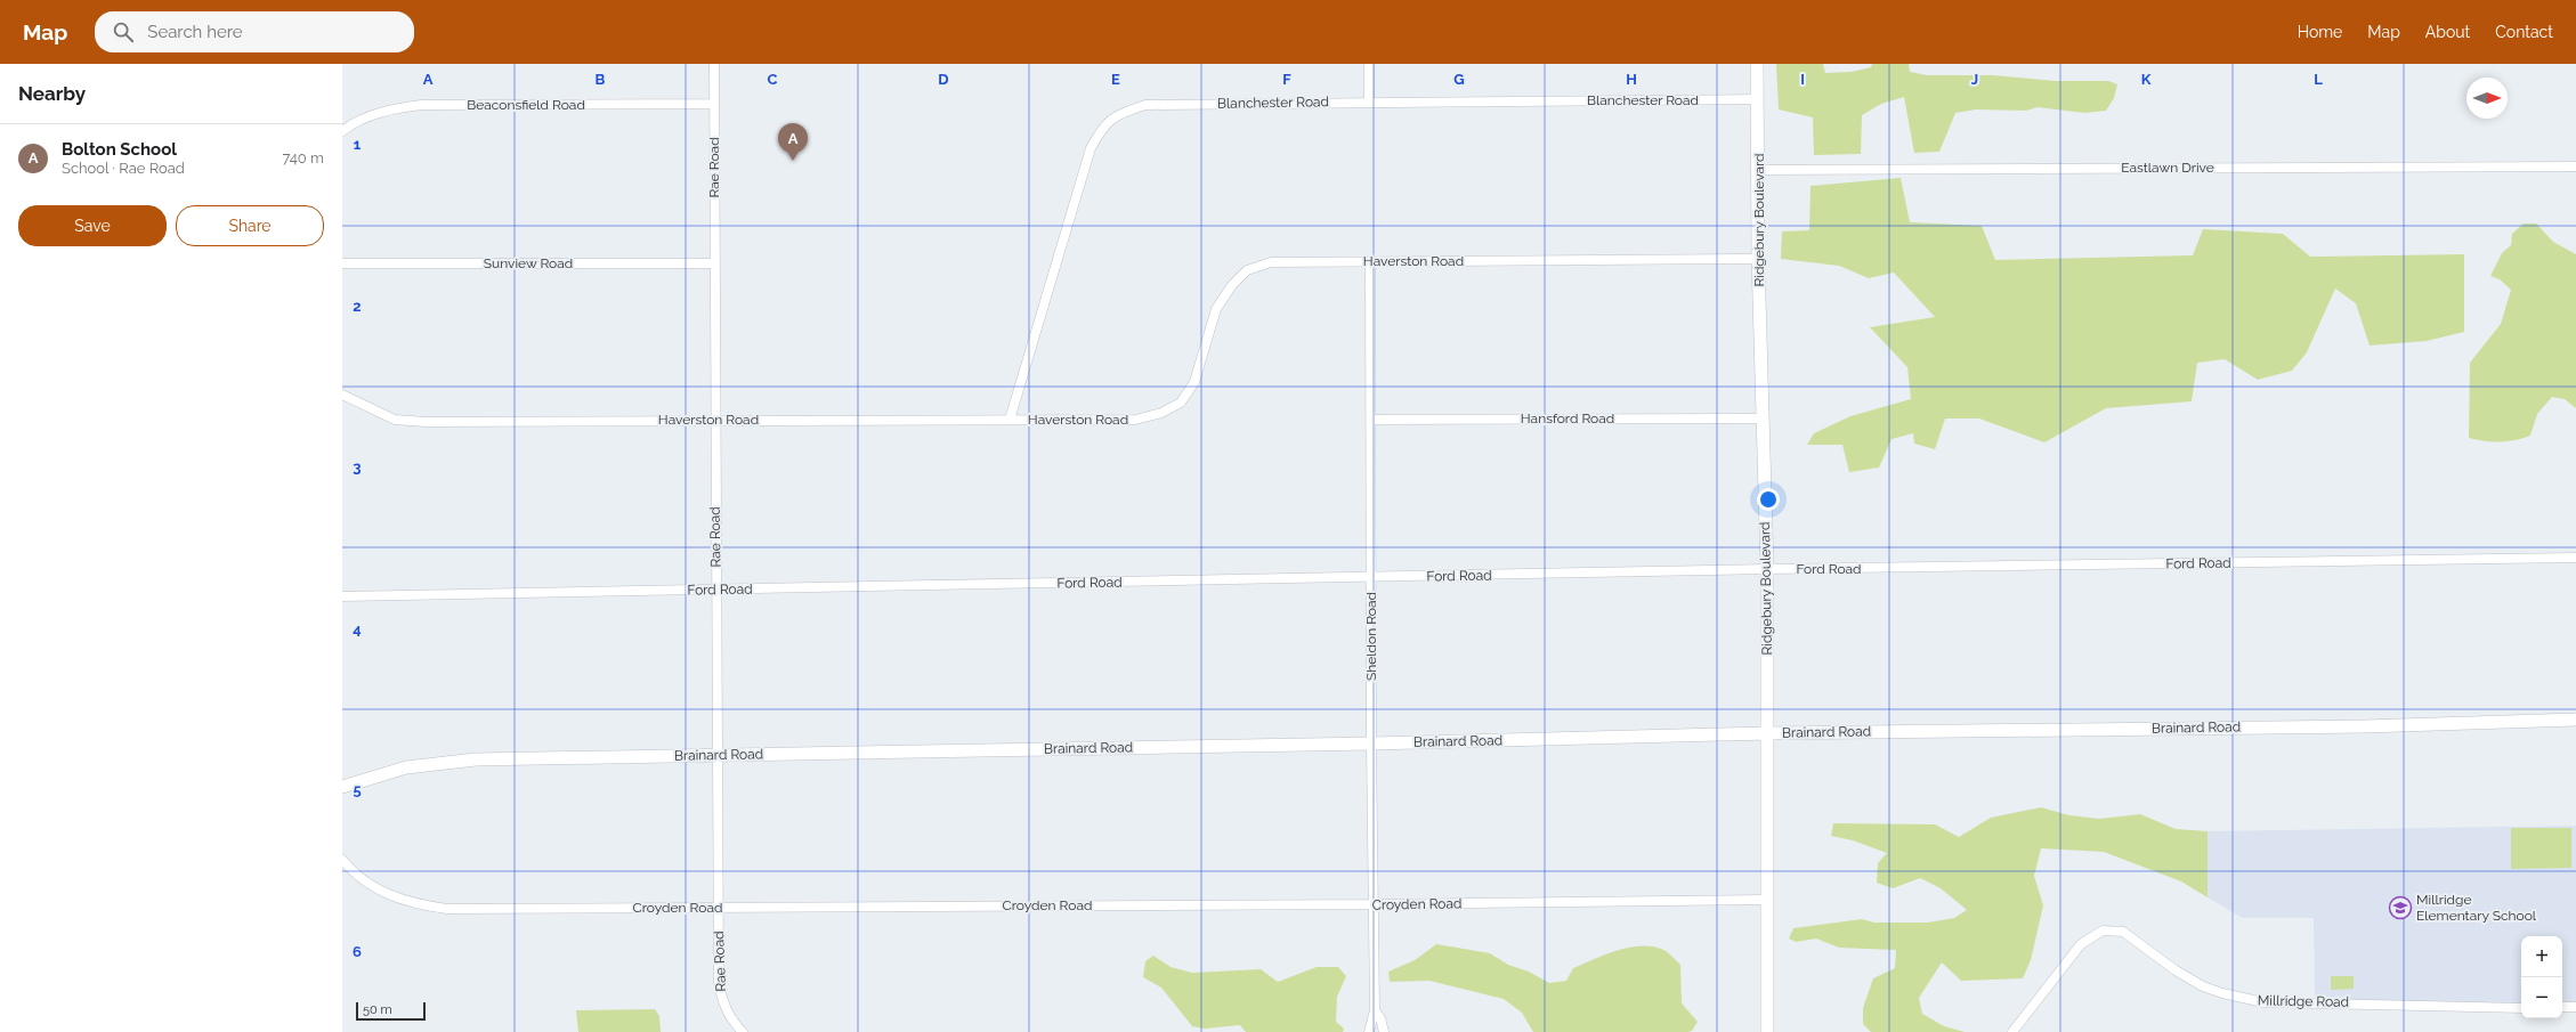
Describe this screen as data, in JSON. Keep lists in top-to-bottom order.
{
  "streets": {
    "street": [
      "Blanchester Road",
      "Beaconsfield Road",
      "Rae Road",
      "Eastlawn Drive",
      "Ridgebury Boulevard",
      "Haverston Road",
      "Sunview Road",
      "Hansford Road",
      "Ford Road",
      "Sheldon Road",
      "Brainard Road",
      "Croyden Road",
      "Millridge Road"
    ]
  },
  "crossings": [
    ["Blanchester Road", "Ridgebury Boulevard"],
    ["Blanchester Road", "Haverston Road"],
    ["Beaconsfield Road", "Rae Road"],
    ["Rae Road", "Haverston Road"],
    ["Rae Road", "Sunview Road"],
    ["Rae Road", "Ford Road"],
    ["Rae Road", "Brainard Road"],
    ["Rae Road", "Croyden Road"],
    ["Eastlawn Drive", "Ridgebury Boulevard"],
    ["Ridgebury Boulevard", "Haverston Road"],
    ["Ridgebury Boulevard", "Hansford Road"],
    ["Ridgebury Boulevard", "Ford Road"],
    ["Ridgebury Boulevard", "Brainard Road"],
    ["Ridgebury Boulevard", "Croyden Road"],
    ["Haverston Road", "Sheldon Road"],
    ["Hansford Road", "Sheldon Road"],
    ["Ford Road", "Sheldon Road"],
    ["Sheldon Road", "Brainard Road"],
    ["Sheldon Road", "Croyden Road"]
  ],
  "places": {
    "school or university": ["Millridge Elementary School"]
  },
  "scale_bar": "50 m",
  "north": "right",
  "page": {
    "header": "Map",
    "search": "Search here",
    "nav": [
      "Home",
      "Map",
      "About",
      "Contact"
    ],
    "heading": "Nearby",
    "list": [
      {
        "mark": "A",
        "name": "Bolton School",
        "note": "School · Rae Road",
        "value": "740 m"
      }
    ],
    "pins": "A",
    "buttons": ["Save", "Share"],
    "map_buttons": ["+", "−"],
    "scale": "50 m"
  },
  "grid": {
    "columns": [
      "A",
      "B",
      "C",
      "D",
      "E",
      "F",
      "G",
      "H",
      "I",
      "J",
      "K",
      "L"
    ],
    "rows": [
      "1",
      "2",
      "3",
      "4",
      "5",
      "6"
    ]
  }
}
